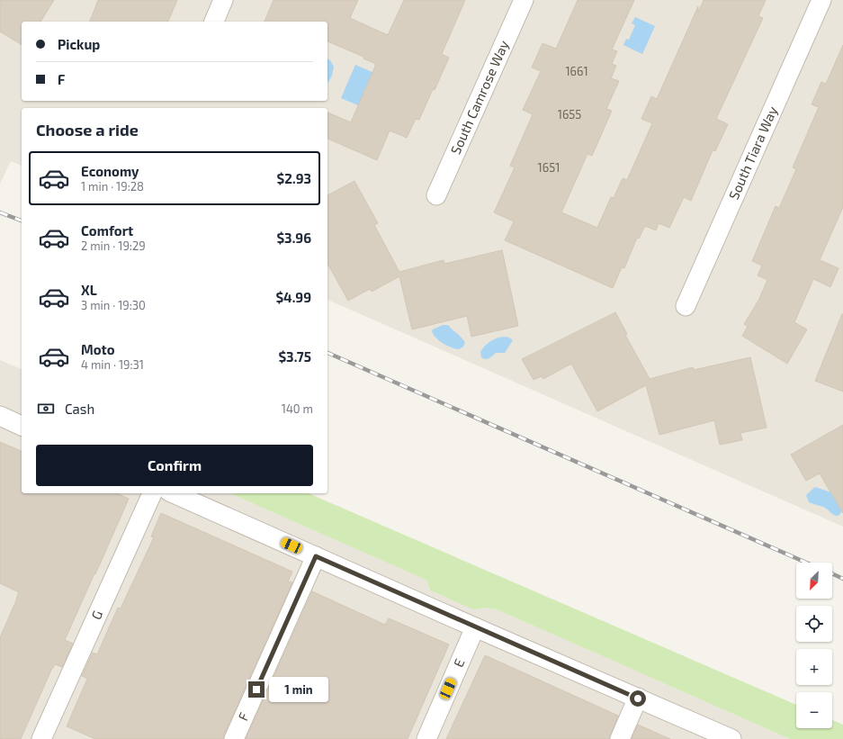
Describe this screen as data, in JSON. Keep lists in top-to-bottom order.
{
  "streets": {
    "street": [
      "South Camrose Way",
      "South Tiara Way",
      "G",
      "E",
      "F"
    ]
  },
  "house_numbers": ["1661", "1655", "1651"],
  "north": "bottom left",
  "page": {
    "banner": ["Pickup", "F"],
    "heading": "Choose a ride",
    "list": [
      {
        "name": "Economy",
        "note": "1 min · 19:28",
        "value": "$2.93"
      },
      {
        "name": "Comfort",
        "note": "2 min · 19:29",
        "value": "$3.96"
      },
      {
        "name": "XL",
        "note": "3 min · 19:30",
        "value": "$4.99"
      },
      {
        "name": "Moto",
        "note": "4 min · 19:31",
        "value": "$3.75"
      }
    ],
    "pay": ["Cash", "140 m"],
    "buttons": "Confirm",
    "map_buttons": ["+", "−"],
    "bubble": "1 min"
  }
}
